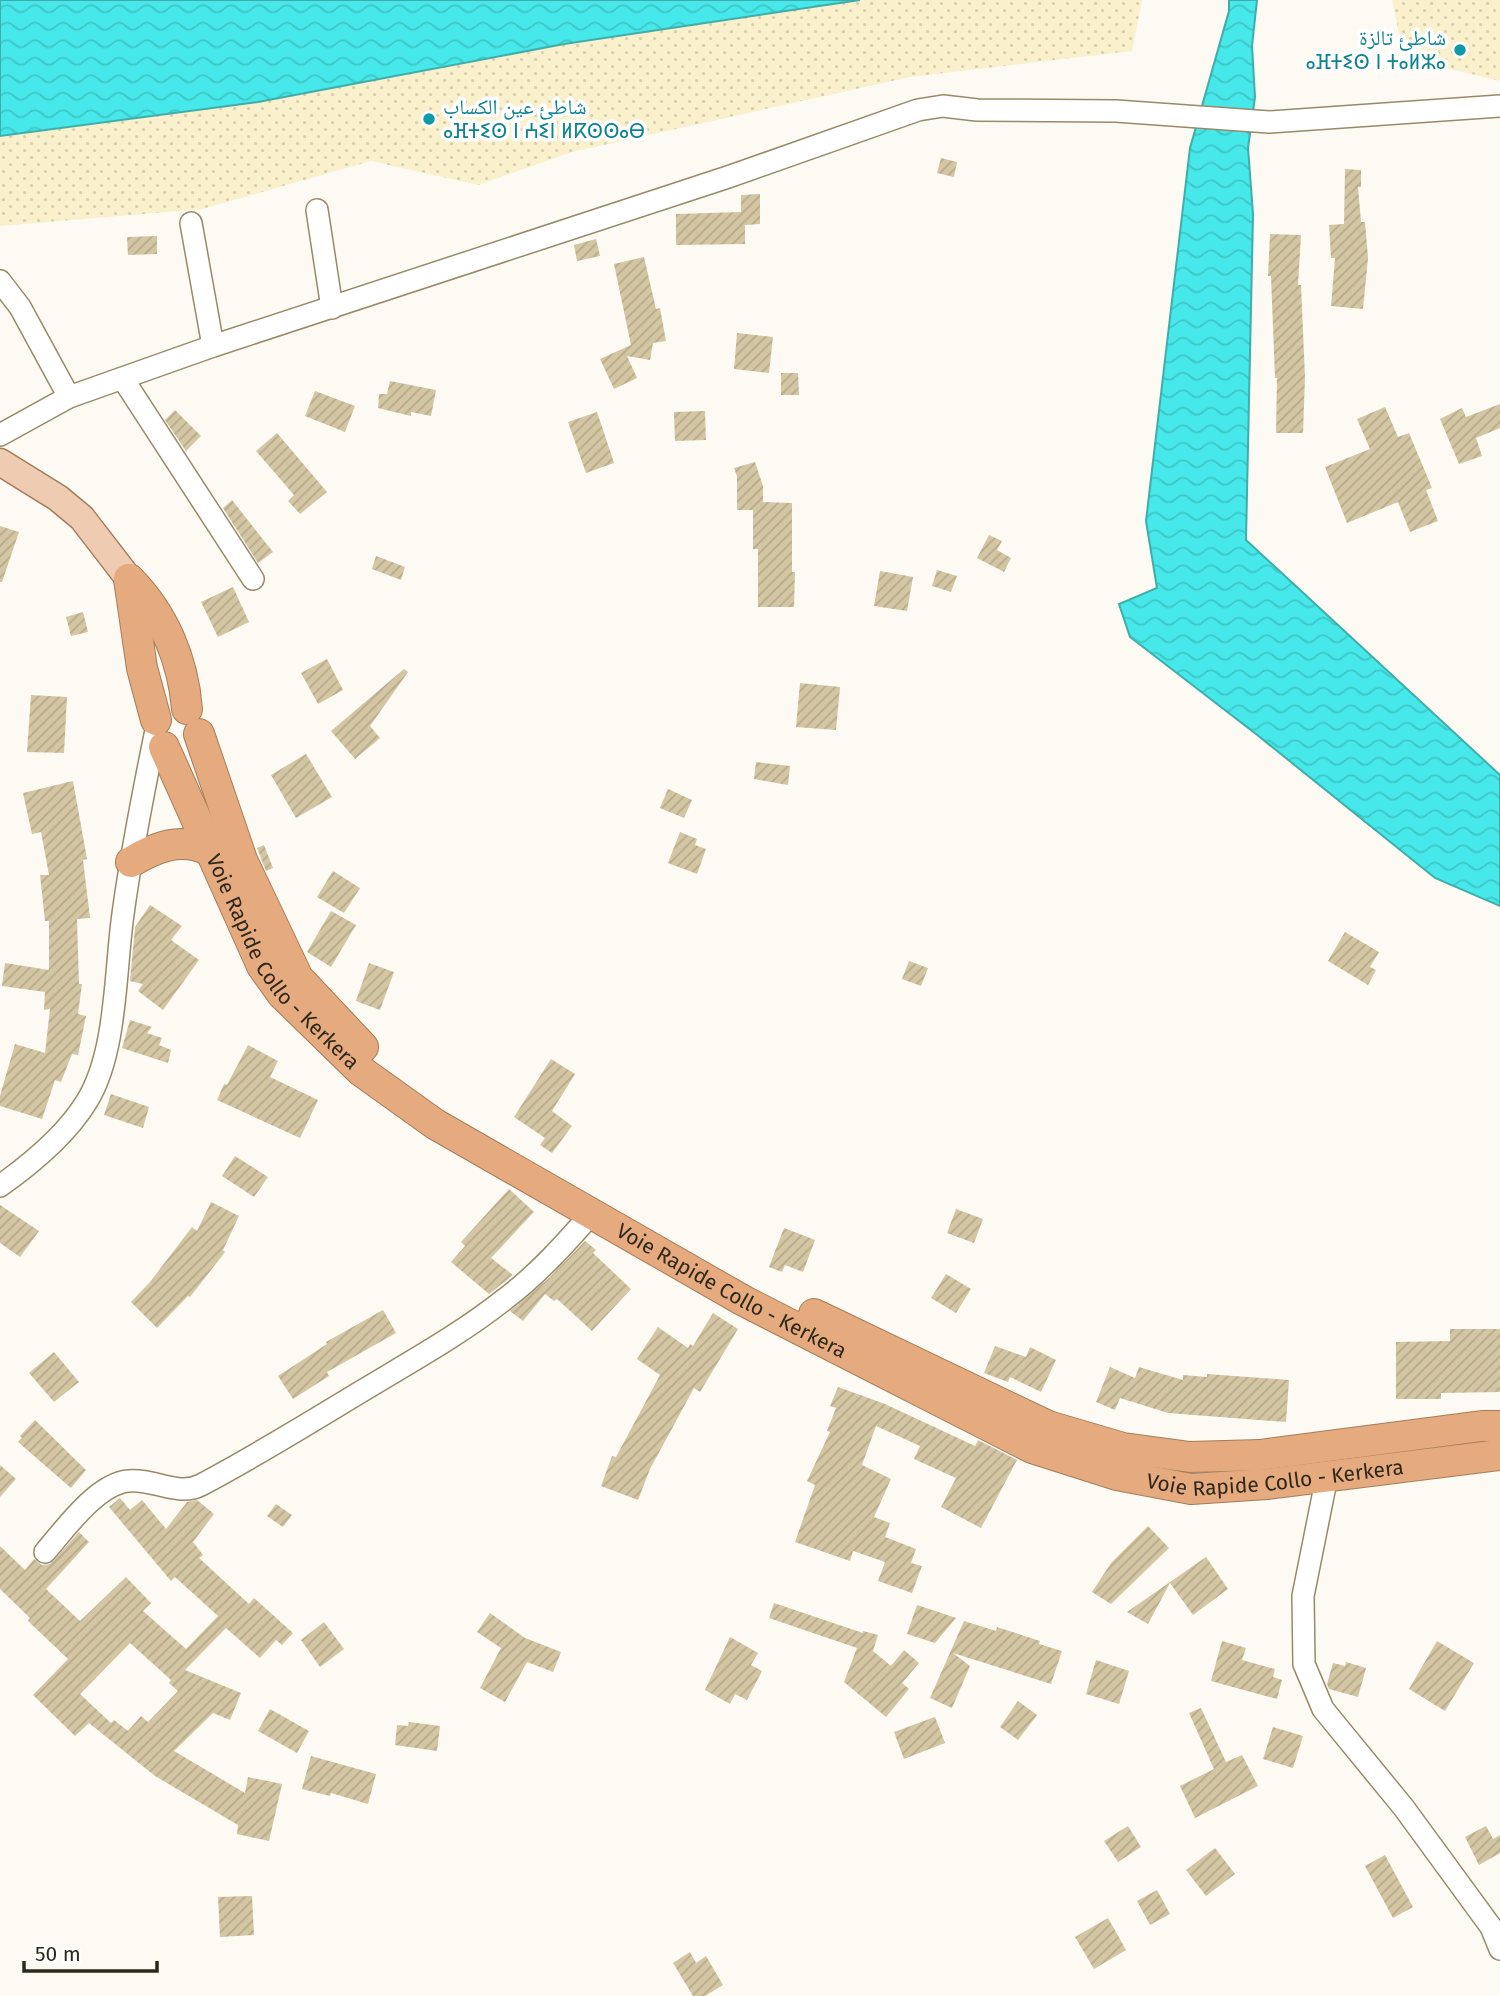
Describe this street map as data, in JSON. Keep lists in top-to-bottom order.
{
  "streets": {
    "highway": ["Voie Rapide Collo - Kerkera"]
  },
  "places": ["شاطئ تالزة ⴰⴼⵜⵉⵙ ⵏ ⵜⴰⵍⵣⴰ", "شاطئ عين الكساب ⴰⴼⵜⵉⵙ ⵏ ⵄⵉⵏ ⵍⴽⵙⵙⴰⴱ"],
  "scale_bar": "50 m"
}
